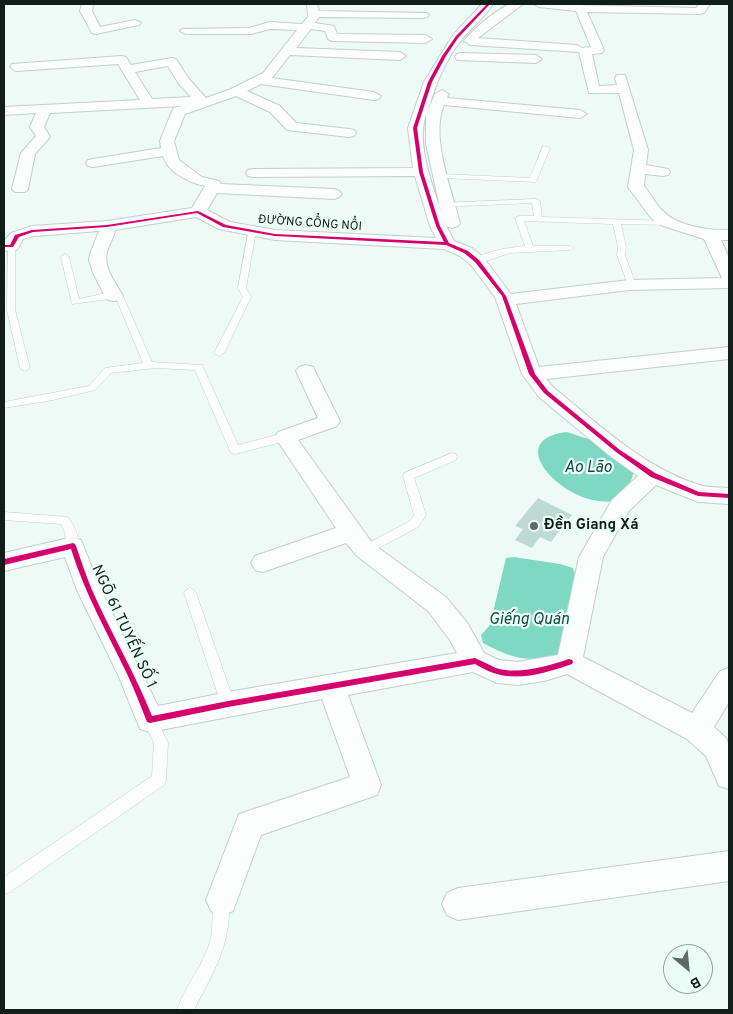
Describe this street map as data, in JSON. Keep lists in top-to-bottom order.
{
  "streets": {
    "street": ["ĐƯỜNG CỔNG NỔI", "NGÕ 61 TUYẾN SỐ 1"]
  },
  "water": ["Ao Lão", "Giếng Quán"],
  "places": ["Đền Giang Xá"],
  "north": "bottom right"
}
